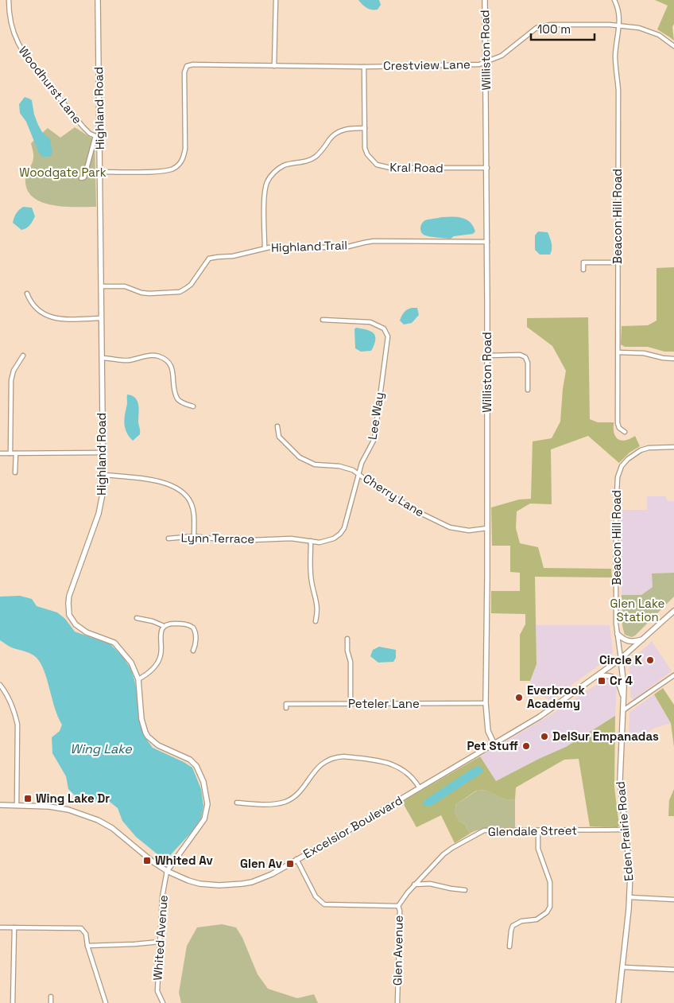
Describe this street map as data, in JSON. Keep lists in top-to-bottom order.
{
  "streets": {
    "main road": [
      "Williston Road",
      "Highland Road",
      "Excelsior Boulevard",
      "Eden Prairie Road"
    ],
    "street": [
      "Crestview Lane",
      "Woodhurst Lane",
      "Kral Road",
      "Beacon Hill Road",
      "Highland Trail",
      "Lee Way",
      "Cherry Lane",
      "Lynn Terrace",
      "Peteler Lane",
      "Glendale Street",
      "Whited Avenue",
      "Glen Avenue"
    ]
  },
  "crossings": [
    ["Williston Road", "Crestview Lane"],
    ["Williston Road", "Kral Road"],
    ["Williston Road", "Highland Trail"],
    ["Williston Road", "Cherry Lane"],
    ["Williston Road", "Peteler Lane"],
    ["Williston Road", "Excelsior Boulevard"],
    ["Crestview Lane", "Highland Road"],
    ["Crestview Lane", "Kral Road"],
    ["Crestview Lane", "Beacon Hill Road"],
    ["Woodhurst Lane", "Highland Road"],
    ["Highland Road", "Highland Trail"],
    ["Highland Road", "Excelsior Boulevard"],
    ["Highland Road", "Whited Avenue"],
    ["Beacon Hill Road", "Excelsior Boulevard"],
    ["Beacon Hill Road", "Eden Prairie Road"],
    ["Lee Way", "Cherry Lane"],
    ["Lee Way", "Lynn Terrace"],
    ["Excelsior Boulevard", "Eden Prairie Road"],
    ["Excelsior Boulevard", "Whited Avenue"],
    ["Excelsior Boulevard", "Glen Avenue"],
    ["Glendale Street", "Eden Prairie Road"],
    ["Glendale Street", "Glen Avenue"]
  ],
  "water": ["Wing Lake"],
  "parks": ["Woodgate Park", "Glen Lake Station"],
  "places": {
    "other": [
      "Circle K",
      "Everbrook Academy",
      "DelSur Empanadas",
      "Pet Stuff"
    ],
    "transit": [
      "Cr 4",
      "Wing Lake Dr",
      "Whited Av",
      "Glen Av"
    ]
  },
  "scale_bar": "100 m"
}
